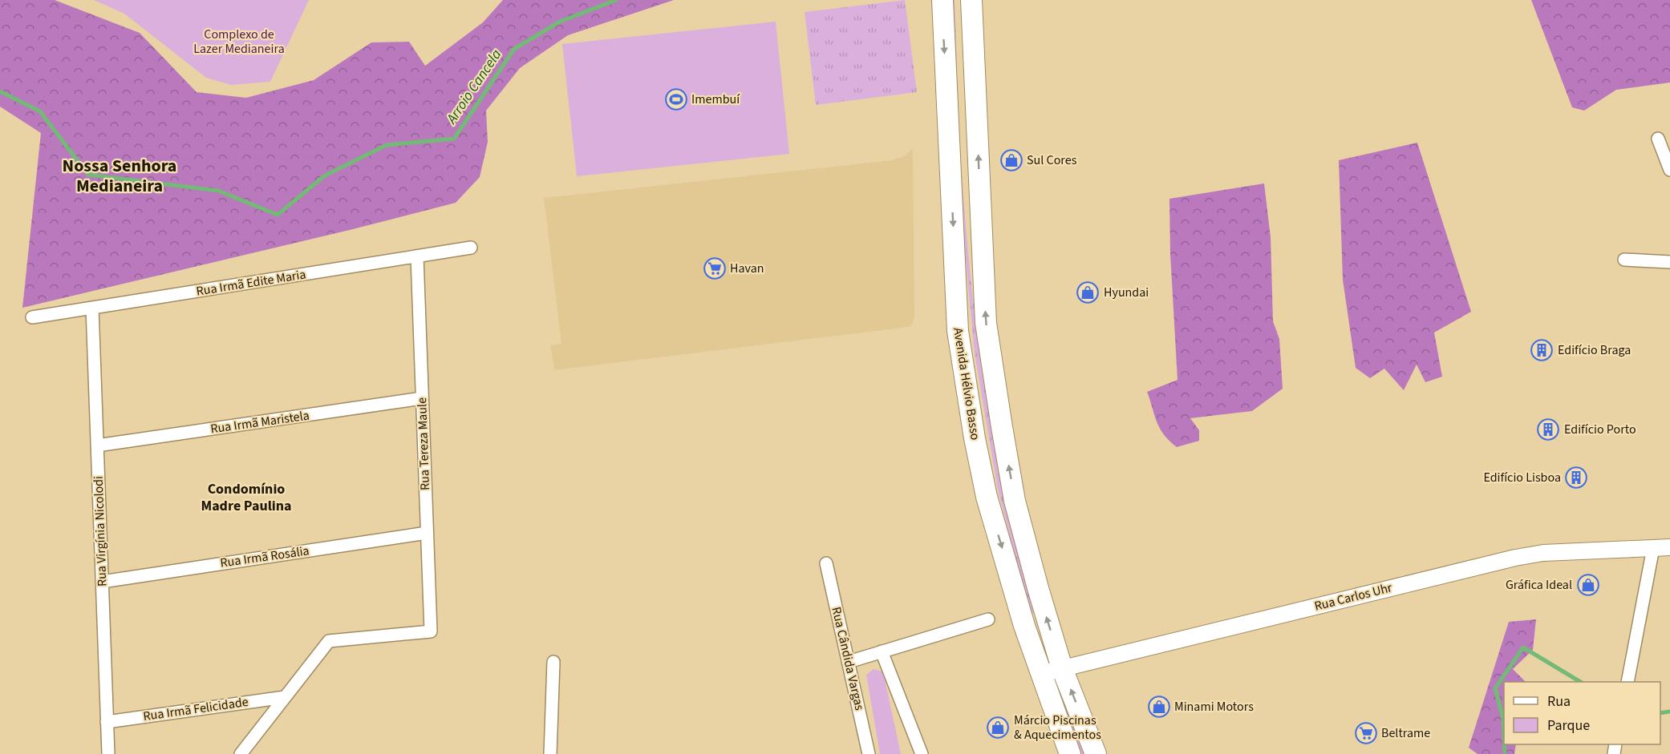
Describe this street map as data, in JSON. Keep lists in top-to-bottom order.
{
  "streets": {
    "main road": ["Avenida Hélvio Basso"],
    "street": [
      "Rua Irmã Edite Maria",
      "Rua Irmã Maristela",
      "Rua Tereza Maule",
      "Rua Virgínia Nicolodi",
      "Rua Irmã Rosália",
      "Rua Carlos Uhr",
      "Rua Cândida Vargas",
      "Rua Irmã Felicidade"
    ]
  },
  "crossings": [
    ["Rua Irmã Edite Maria", "Rua Tereza Maule"],
    ["Rua Irmã Edite Maria", "Rua Virgínia Nicolodi"],
    ["Avenida Hélvio Basso", "Rua Carlos Uhr"],
    ["Rua Irmã Maristela", "Rua Tereza Maule"],
    ["Rua Irmã Maristela", "Rua Virgínia Nicolodi"],
    ["Rua Tereza Maule", "Rua Irmã Rosália"],
    ["Rua Tereza Maule", "Rua Irmã Felicidade"],
    ["Rua Virgínia Nicolodi", "Rua Irmã Rosália"],
    ["Rua Virgínia Nicolodi", "Rua Irmã Felicidade"]
  ],
  "districts": ["Nossa Senhora Medianeira", "Condomínio Madre Paulina"],
  "water": ["Arroio Cancela"],
  "parks": ["Complexo de Lazer Medianeira"],
  "places": {
    "sports": ["Imembuí"],
    "shop": [
      "Sul Cores",
      "Hyundai",
      "Gráfica Ideal",
      "Minami Motors",
      "Márcio Piscinas & Aquecimentos"
    ],
    "supermarket": ["Havan", "Beltrame"],
    "building": ["Edifício Braga", "Edifício Porto", "Edifício Lisboa"]
  },
  "legend": ["Rua", "Parque"]
}
